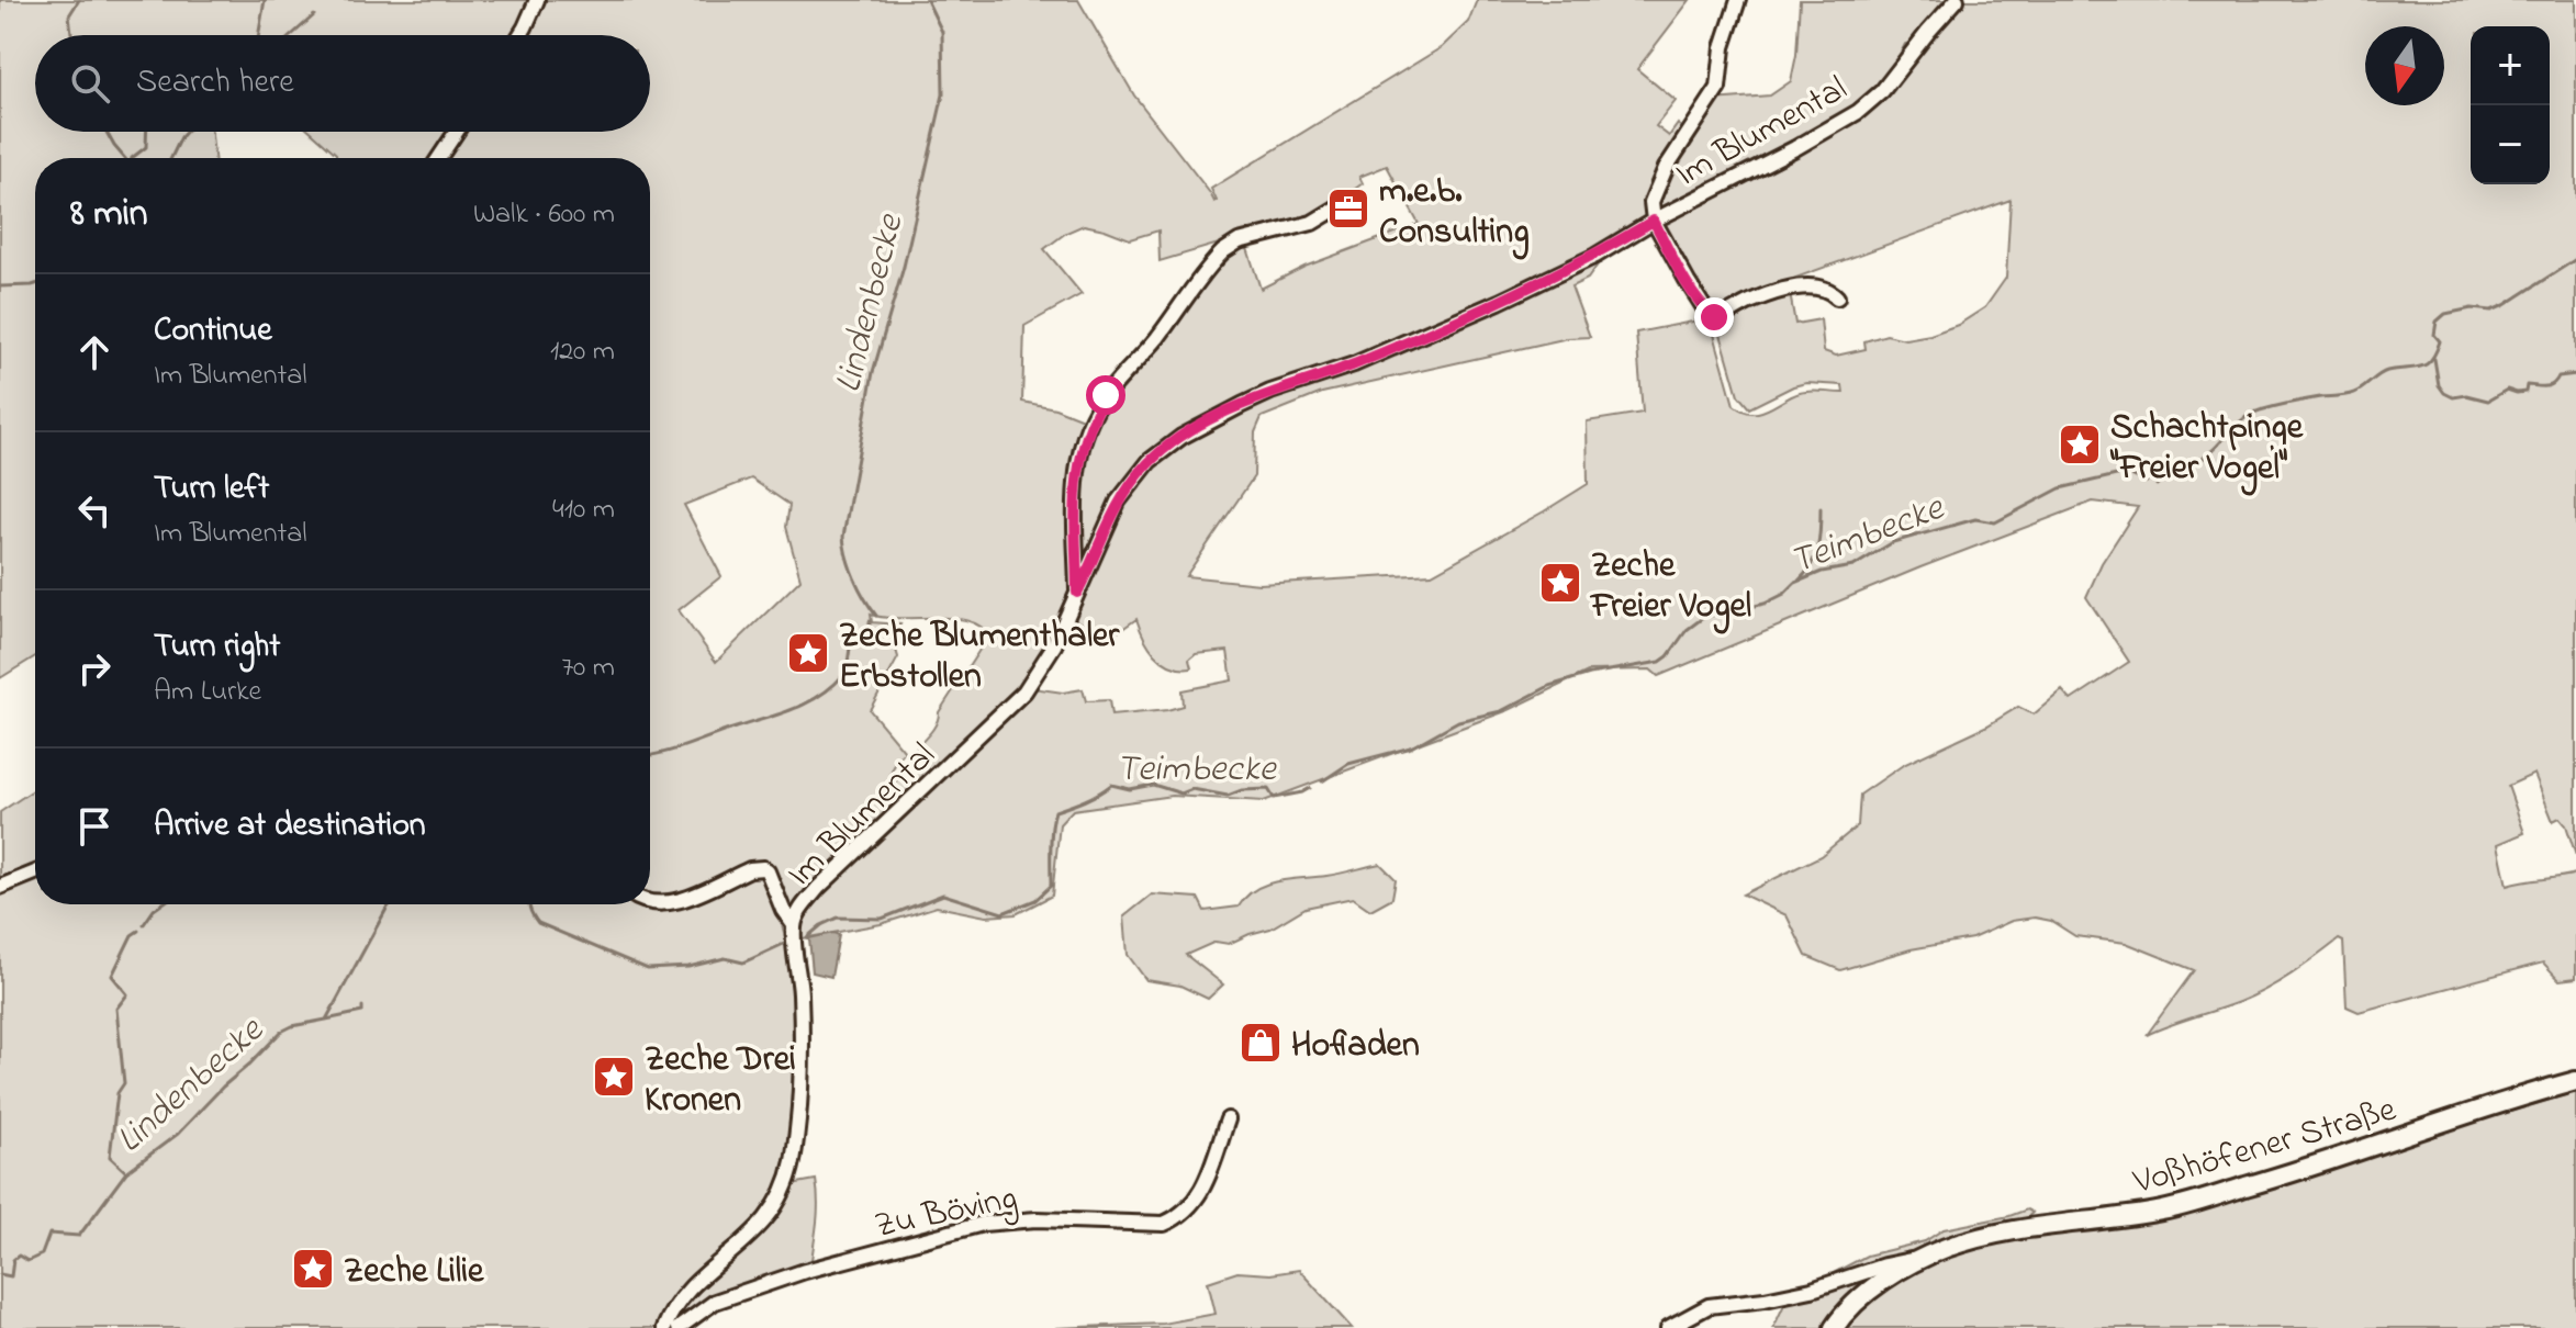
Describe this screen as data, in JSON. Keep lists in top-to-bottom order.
{
  "streets": {
    "street": ["Im Blumental", "Voßhöfener Straße", "Zu Böving"]
  },
  "water": ["Lindenbecke", "Teimbecke"],
  "places": {
    "office": ["m.e.b. Consulting"],
    "place": [
      "Schachtpinge \"Freier Vogel\"",
      "Zeche Freier Vogel",
      "Zeche Blumenthaler Erbstollen",
      "Zeche Drei Kronen",
      "Zeche Lilie"
    ],
    "shop": ["Hofladen"]
  },
  "north": "bottom",
  "page": {
    "map_buttons": ["+", "−"],
    "search": "Search here",
    "heading": ["8 min", "Walk · 600 m"],
    "list": [
      ["Continue", "Im Blumental", "120 m"],
      ["Turn left", "Im Blumental", "410 m"],
      ["Turn right", "Am Lurke", "70 m"],
      "Arrive at destination"
    ]
  }
}
